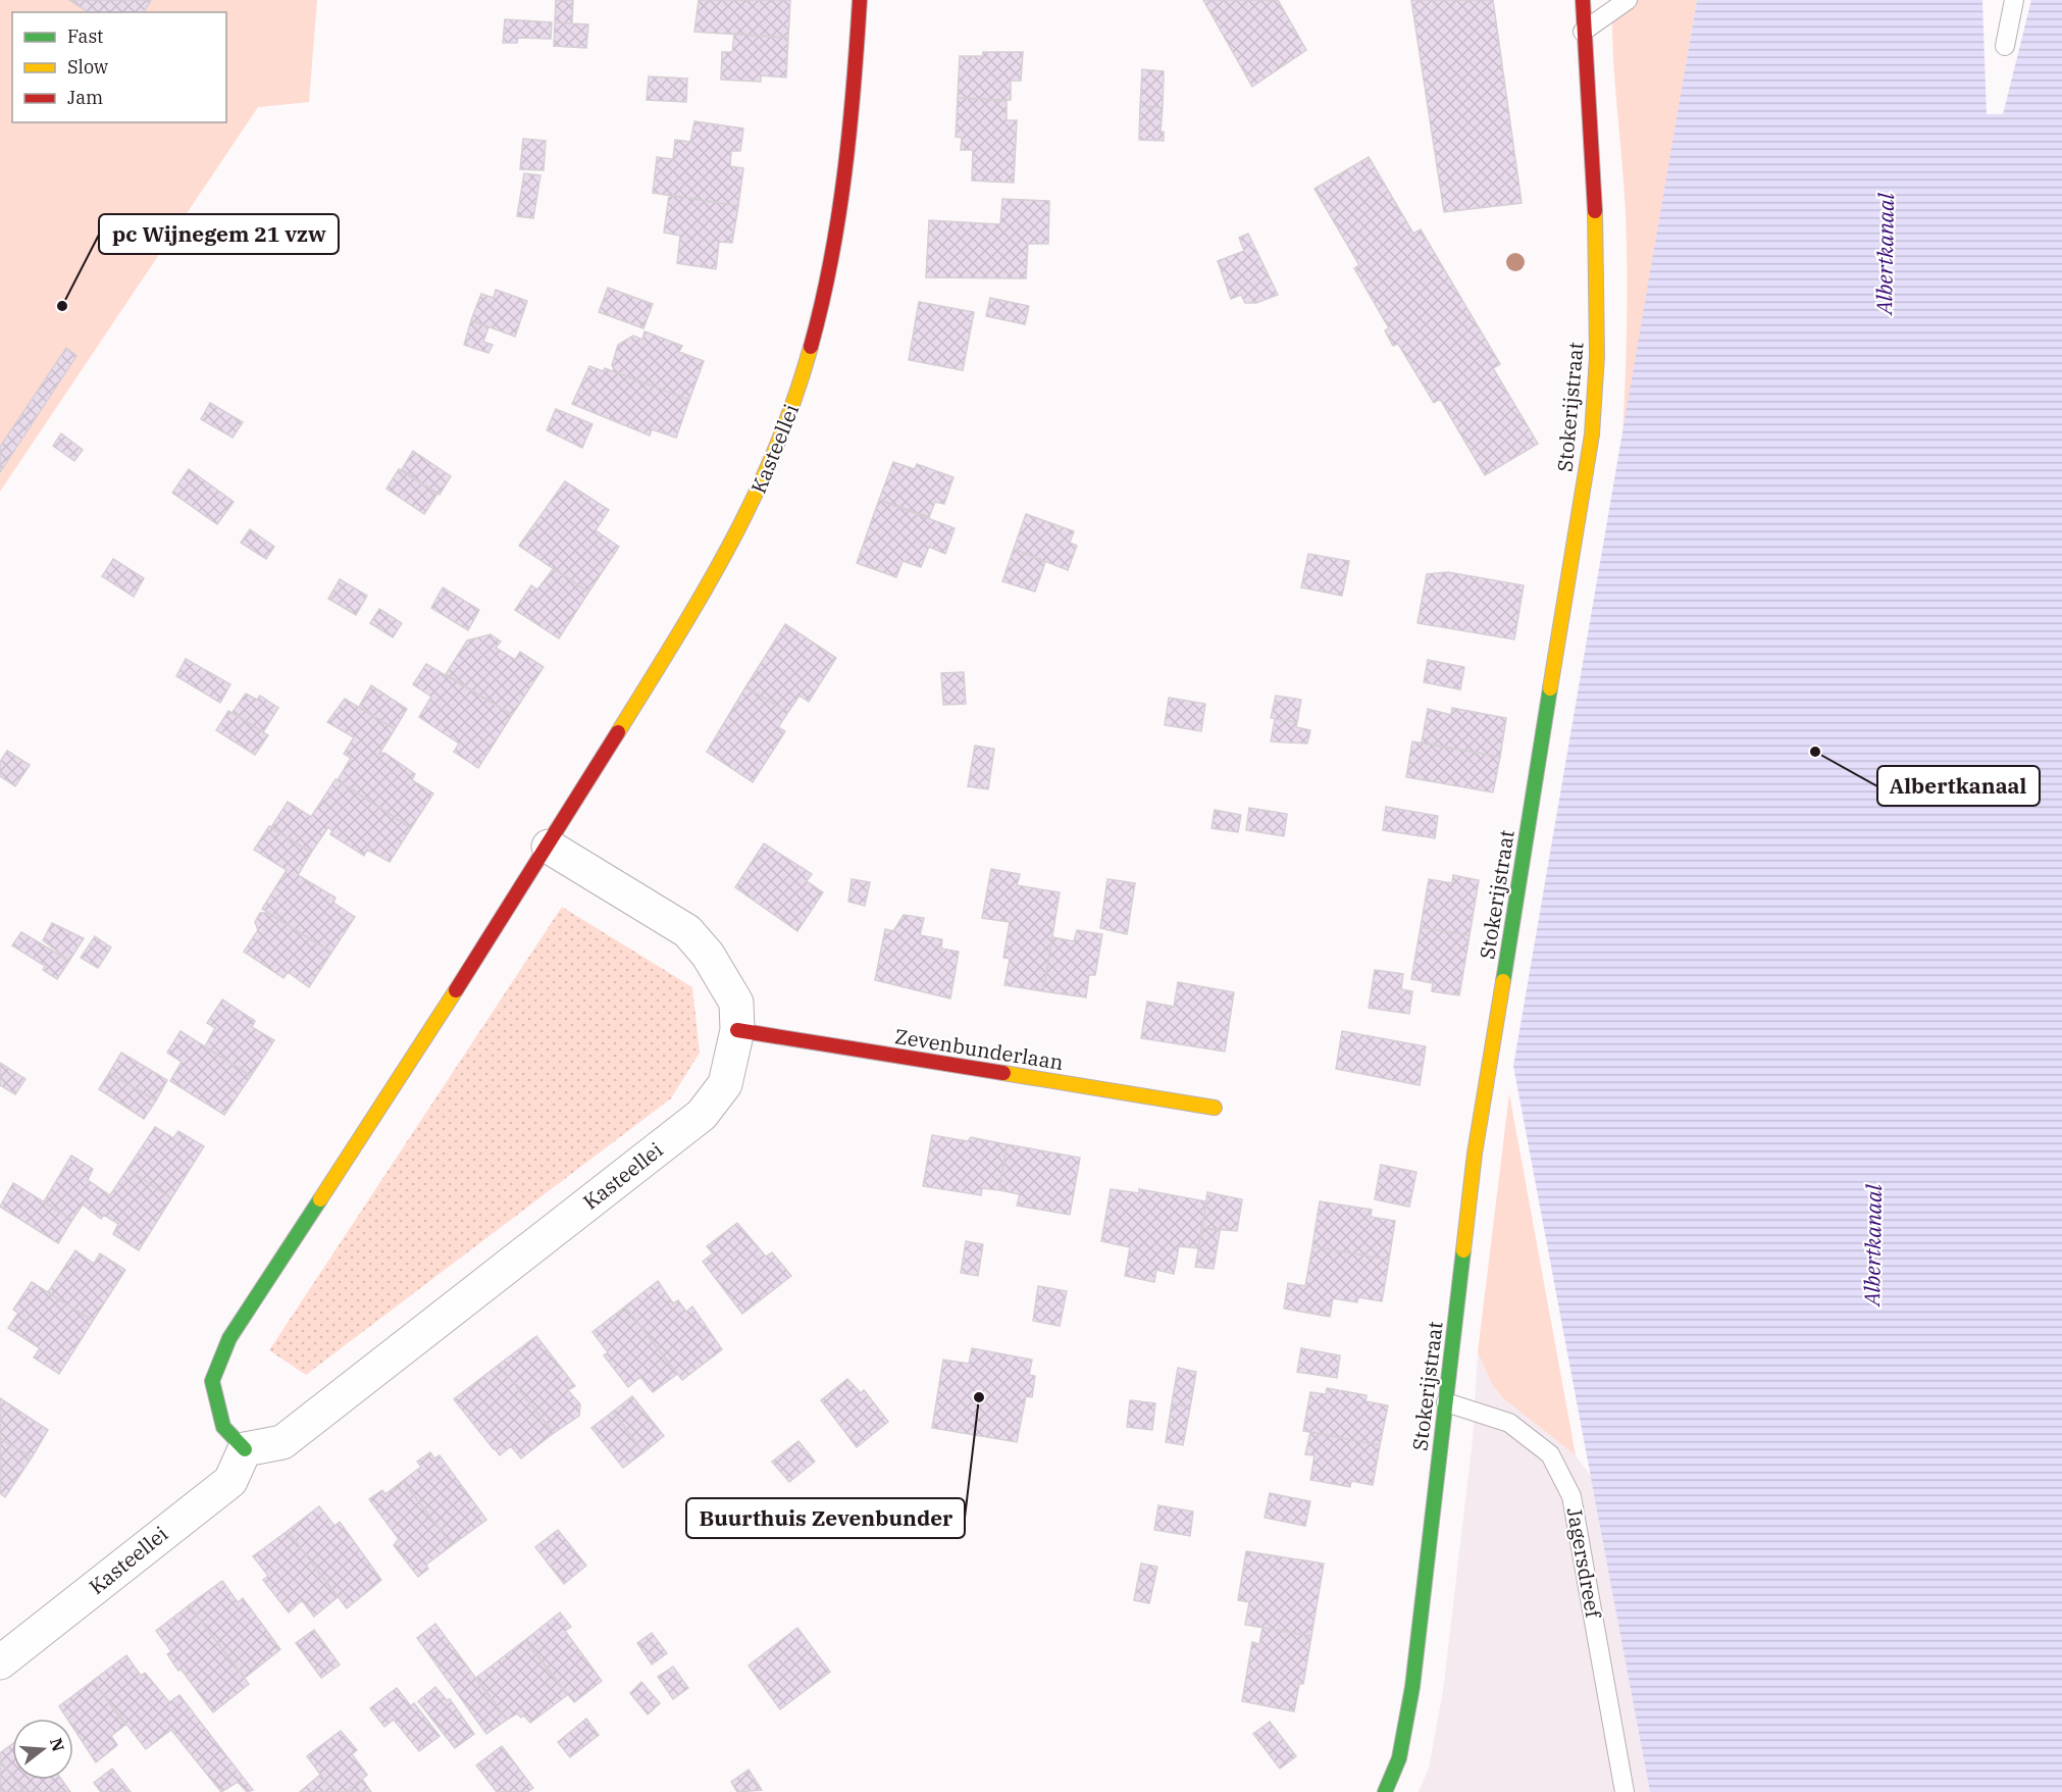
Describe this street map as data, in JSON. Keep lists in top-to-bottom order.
{
  "streets": {
    "street": ["Stokerijstraat", "Kasteellei", "Zevenbunderlaan"],
    "lane": ["Jagersdreef"]
  },
  "crossings": [
    ["Stokerijstraat", "Jagersdreef"],
    ["Kasteellei", "Zevenbunderlaan"]
  ],
  "water": ["Albertkanaal"],
  "places": ["pc Wijnegem 21 vzw", "Albertkanaal", "Buurthuis Zevenbunder"],
  "legend": ["Fast", "Slow", "Jam"],
  "north": "right"
}
